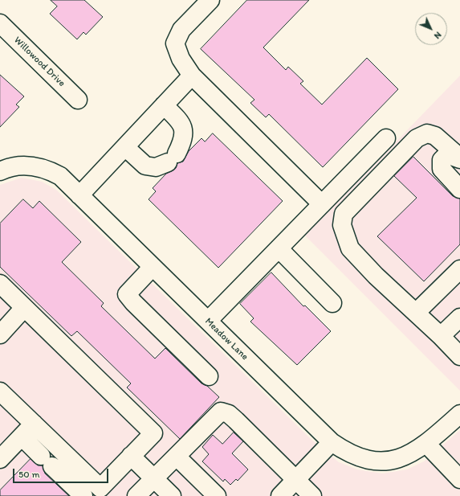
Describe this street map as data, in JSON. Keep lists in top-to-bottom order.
{
  "streets": {
    "street": ["Willowood Drive", "Meadow Lane"]
  },
  "scale_bar": "50 m",
  "north": "bottom right"
}
